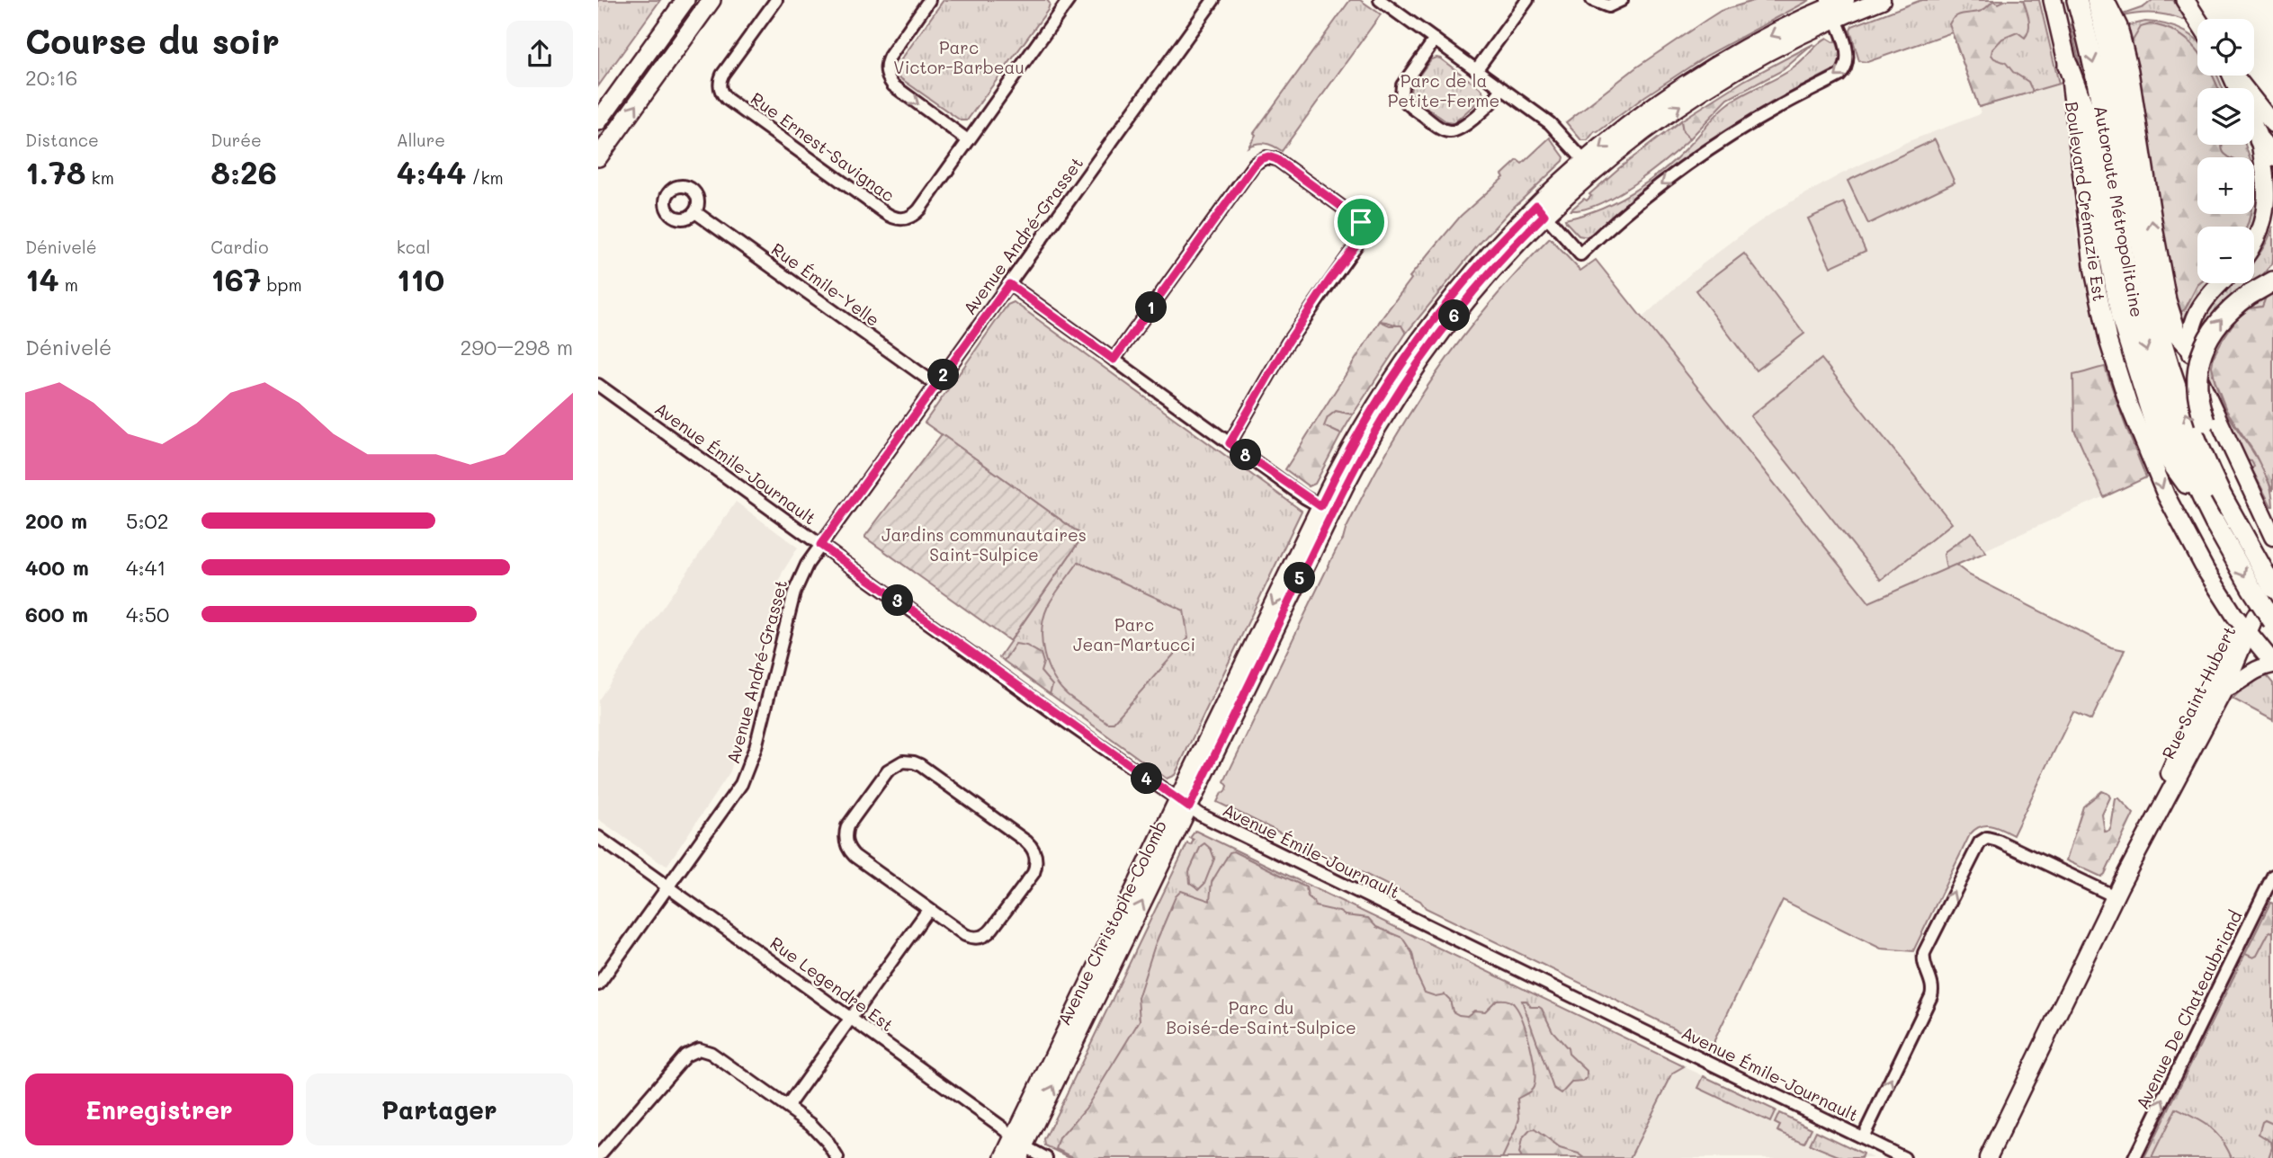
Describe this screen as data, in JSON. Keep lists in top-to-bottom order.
{
  "streets": {
    "highway": ["Autoroute Métropolitaine"],
    "main road": ["Boulevard Crémazie Est", "Rue Saint-Hubert", "Avenue Christophe-Colomb"],
    "street": [
      "Rue Ernest-Savignac",
      "Avenue André-Grasset",
      "Rue Émile-Yelle",
      "Avenue Émile-Journault",
      "Rue Legendre Est",
      "Avenue De Chateaubriand"
    ]
  },
  "crossings": [
    ["Boulevard Crémazie Est", "Rue Saint-Hubert"],
    ["Avenue André-Grasset", "Rue Émile-Yelle"],
    ["Avenue André-Grasset", "Avenue Émile-Journault"],
    ["Avenue André-Grasset", "Rue Legendre Est"],
    ["Avenue Émile-Journault", "Avenue Christophe-Colomb"],
    ["Avenue Christophe-Colomb", "Rue Legendre Est"]
  ],
  "one_way": ["Avenue De Chateaubriand"],
  "parks": [
    "Parc Victor-Barbeau",
    "Parc de la Petite-Ferme",
    "Jardins communautaires Saint-Sulpice",
    "Parc Jean-Martucci",
    "Parc du Boisé-de-Saint-Sulpice"
  ],
  "page": {
    "heading": ["Course du soir", "20:16"],
    "map_buttons": ["+", "−"],
    "stats": [
      ["Distance", "1.78 km"],
      ["Durée", "8:26"],
      ["Allure", "4:44 /km"],
      ["Dénivelé", "14 m"],
      ["Cardio", "167 bpm"],
      ["kcal", "110"]
    ],
    "pins": [
      "1",
      "6",
      "2",
      "8",
      "5",
      "3",
      "4"
    ],
    "chart": ["Dénivelé", "290–298 m"],
    "list": [
      {
        "name": "200 m",
        "note": "5:02"
      },
      {
        "name": "400 m",
        "note": "4:41"
      },
      {
        "name": "600 m",
        "note": "4:50"
      }
    ],
    "buttons": ["Enregistrer", "Partager"]
  }
}
